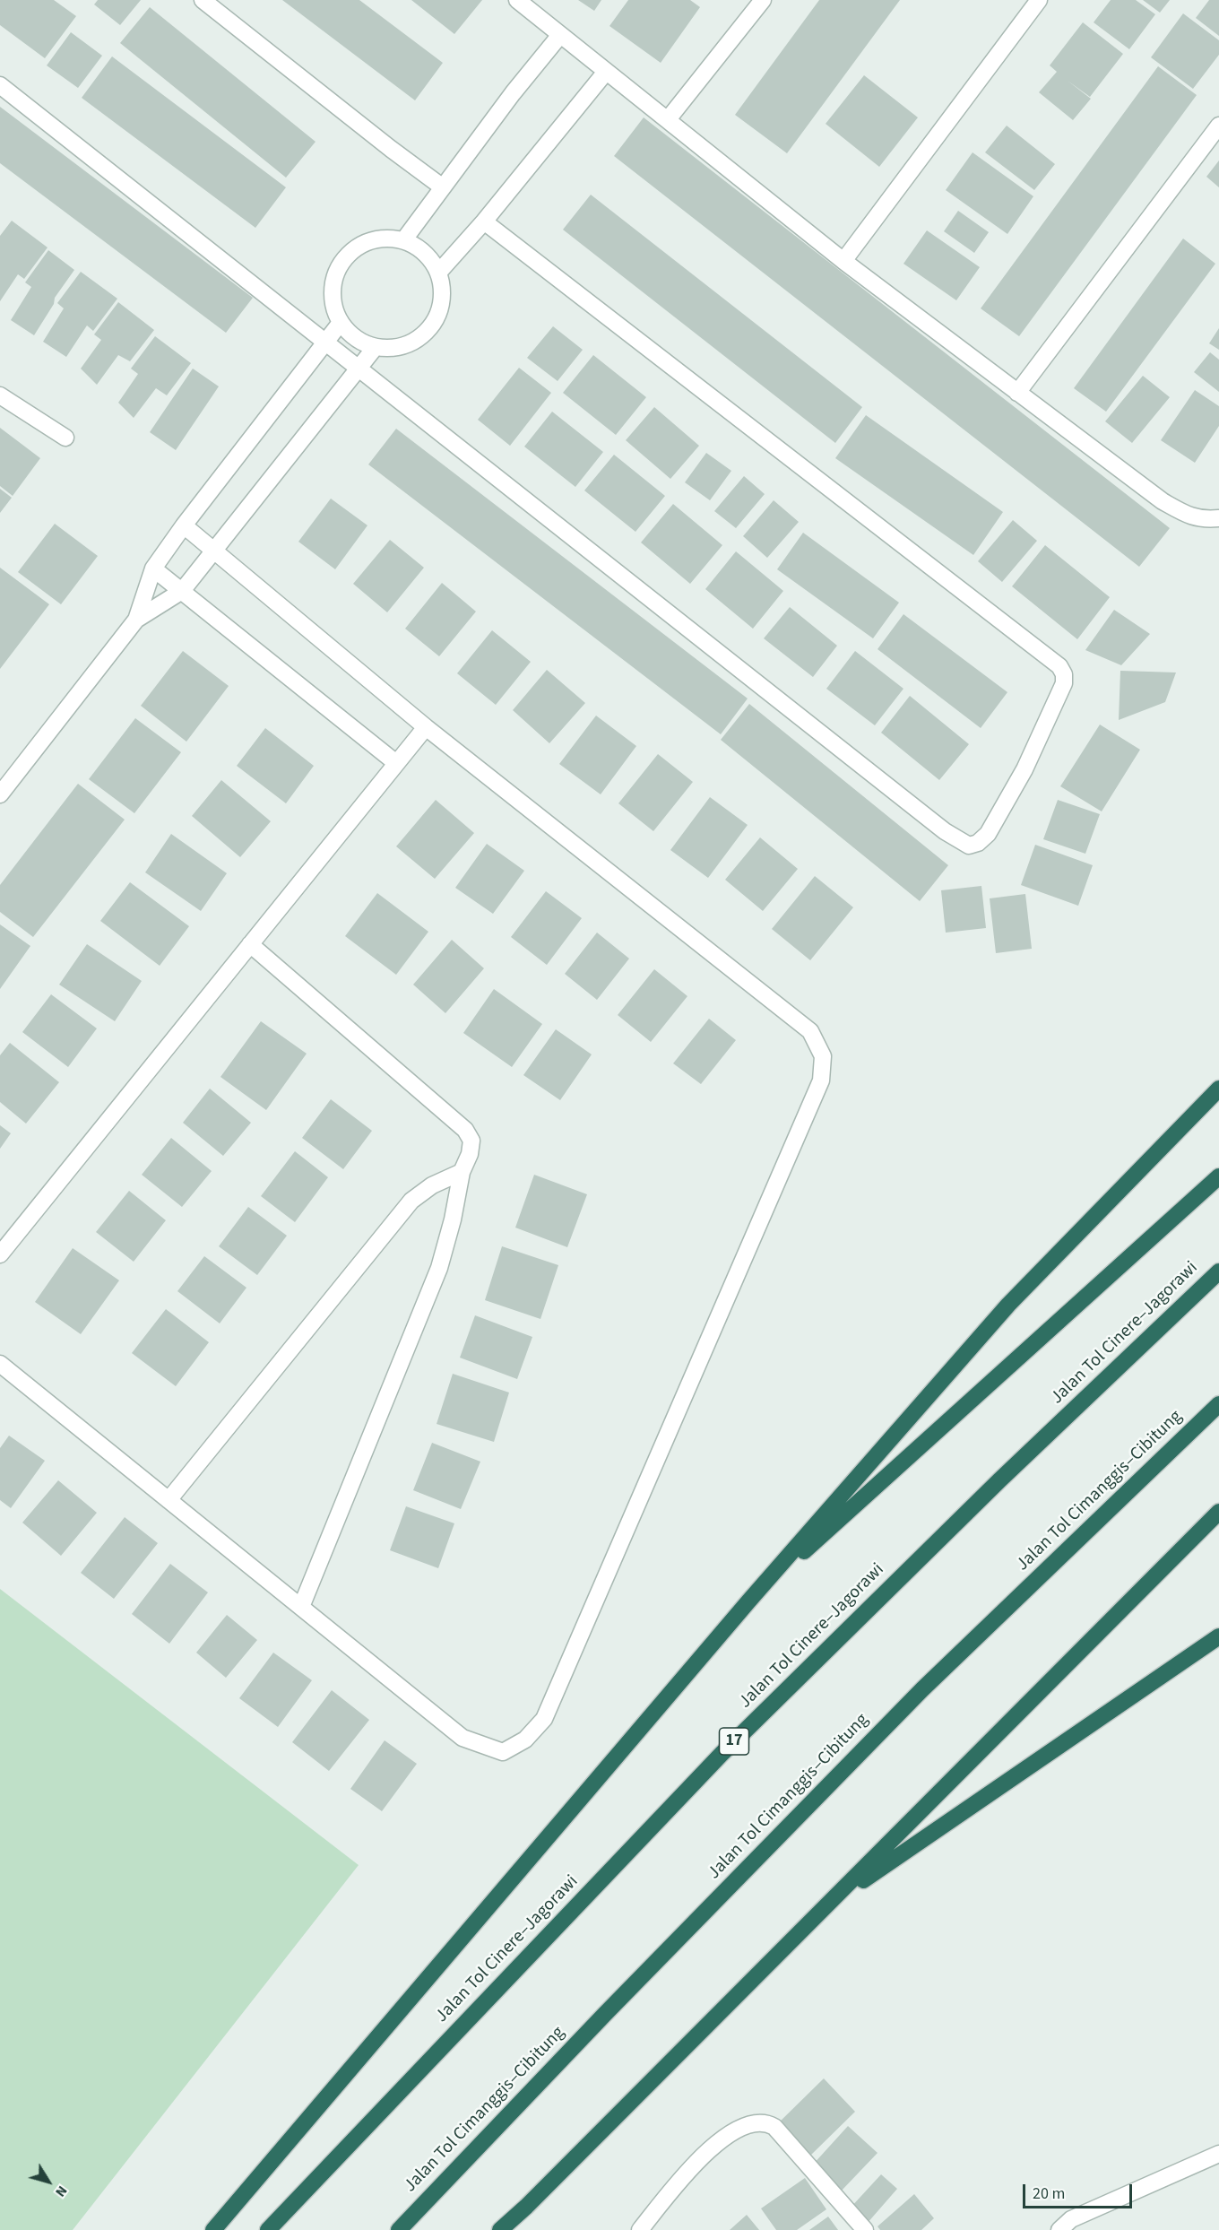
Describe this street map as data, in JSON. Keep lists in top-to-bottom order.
{
  "streets": {
    "highway": ["Jalan Tol Cinere–Jagorawi", "Jalan Tol Cimanggis–Cibitung", "17"]
  },
  "scale_bar": "20 m",
  "north": "bottom right"
}
